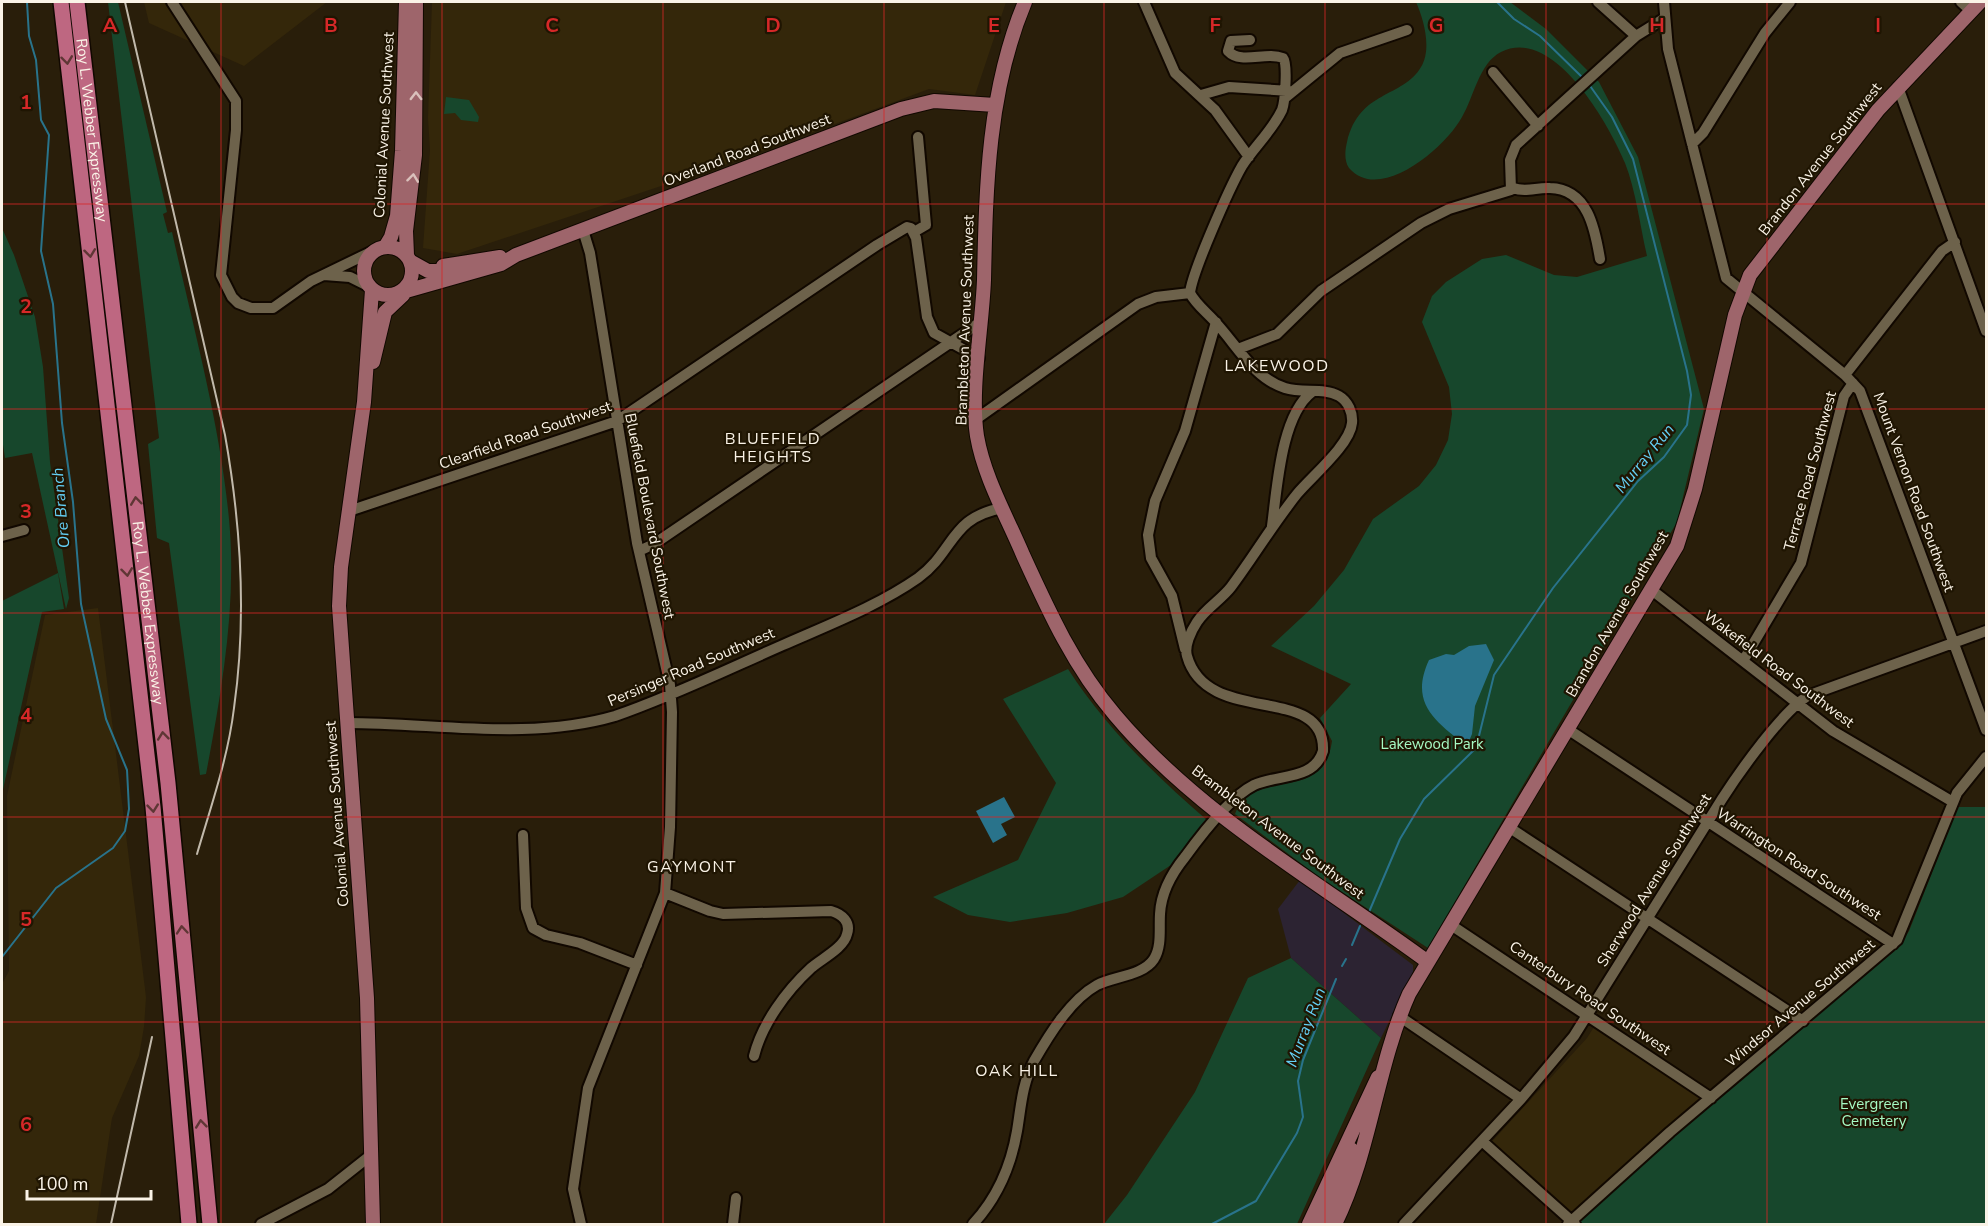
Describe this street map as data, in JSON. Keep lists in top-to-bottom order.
{
  "streets": {
    "highway": ["Roy L. Webber Expressway"],
    "main road": [
      "Colonial Avenue Southwest",
      "Overland Road Southwest",
      "Brandon Avenue Southwest",
      "Brambleton Avenue Southwest"
    ],
    "street": [
      "Clearfield Road Southwest",
      "Terrace Road Southwest",
      "Mount Vernon Road Southwest",
      "Bluefield Boulevard Southwest",
      "Persinger Road Southwest",
      "Wakefield Road Southwest",
      "Warrington Road Southwest",
      "Sherwood Avenue Southwest",
      "Canterbury Road Southwest",
      "Windsor Avenue Southwest"
    ]
  },
  "crossings": [
    ["Colonial Avenue Southwest", "Overland Road Southwest"],
    ["Colonial Avenue Southwest", "Clearfield Road Southwest"],
    ["Colonial Avenue Southwest", "Persinger Road Southwest"],
    ["Overland Road Southwest", "Brambleton Avenue Southwest"],
    ["Overland Road Southwest", "Bluefield Boulevard Southwest"],
    ["Brandon Avenue Southwest", "Brambleton Avenue Southwest"],
    ["Brandon Avenue Southwest", "Mount Vernon Road Southwest"],
    ["Brandon Avenue Southwest", "Wakefield Road Southwest"],
    ["Brandon Avenue Southwest", "Warrington Road Southwest"],
    ["Brandon Avenue Southwest", "Canterbury Road Southwest"],
    ["Brambleton Avenue Southwest", "Persinger Road Southwest"],
    ["Clearfield Road Southwest", "Bluefield Boulevard Southwest"],
    ["Terrace Road Southwest", "Mount Vernon Road Southwest"],
    ["Terrace Road Southwest", "Wakefield Road Southwest"],
    ["Mount Vernon Road Southwest", "Sherwood Avenue Southwest"],
    ["Bluefield Boulevard Southwest", "Persinger Road Southwest"],
    ["Wakefield Road Southwest", "Sherwood Avenue Southwest"],
    ["Wakefield Road Southwest", "Windsor Avenue Southwest"],
    ["Warrington Road Southwest", "Sherwood Avenue Southwest"],
    ["Warrington Road Southwest", "Windsor Avenue Southwest"],
    ["Sherwood Avenue Southwest", "Canterbury Road Southwest"],
    ["Canterbury Road Southwest", "Windsor Avenue Southwest"]
  ],
  "districts": [
    "LAKEWOOD",
    "BLUEFIELD HEIGHTS",
    "GAYMONT",
    "OAK HILL"
  ],
  "water": ["Murray Run", "Ore Branch"],
  "parks": ["Lakewood Park", "Evergreen Cemetery"],
  "scale_bar": "100 m",
  "grid": {
    "columns": [
      "A",
      "B",
      "C",
      "D",
      "E",
      "F",
      "G",
      "H",
      "I"
    ],
    "rows": [
      "1",
      "2",
      "3",
      "4",
      "5",
      "6"
    ]
  }
}
